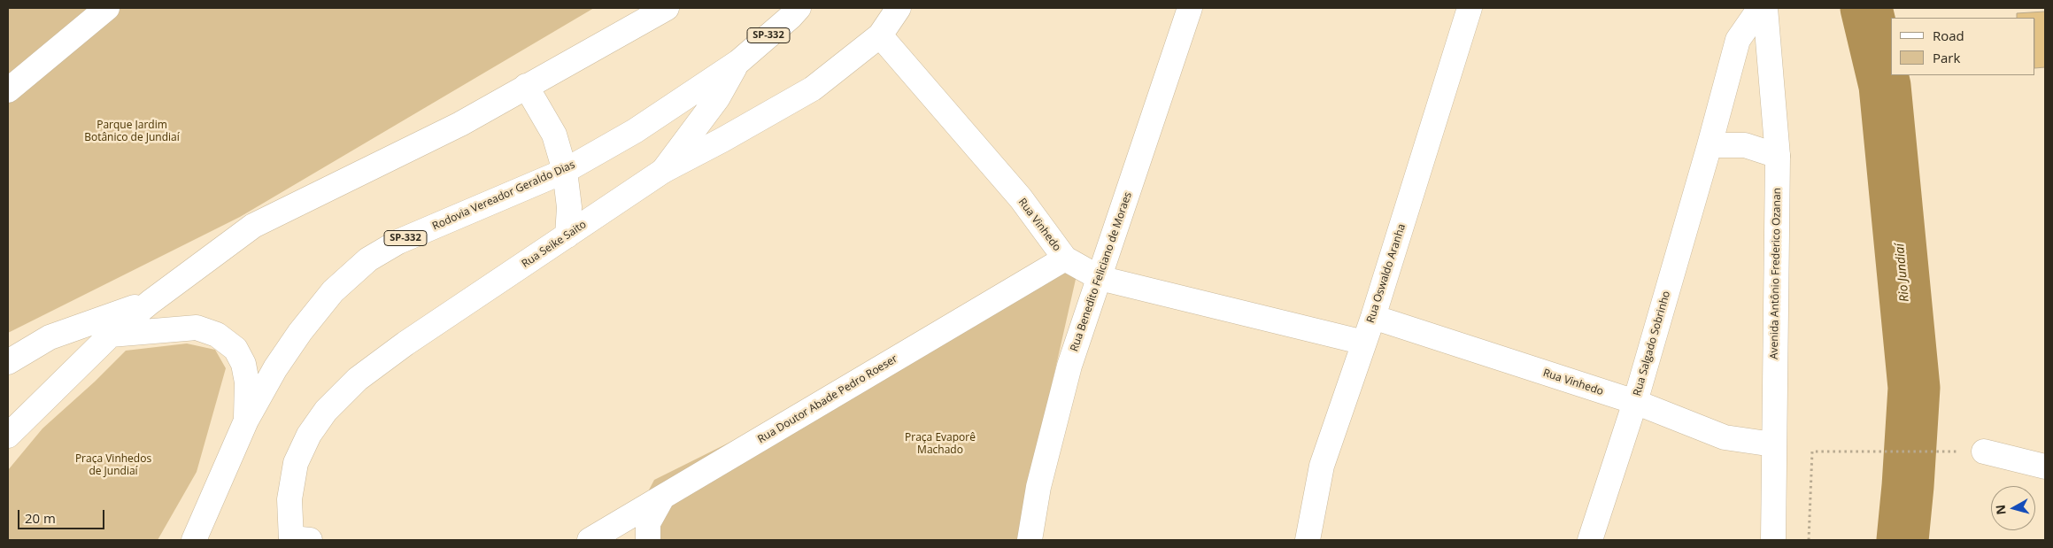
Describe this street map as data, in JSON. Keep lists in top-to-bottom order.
{
  "streets": {
    "street": [
      "SP-332",
      "Rodovia Vereador Geraldo Dias",
      "Rua Vinhedo",
      "Rua Seike Saito",
      "Rua Benedito Feliciano de Moraes",
      "Rua Oswaldo Aranha",
      "Avenida Antônio Frederico Ozanan",
      "Rua Salgado Sobrinho",
      "Rua Doutor Abade Pedro Roeser"
    ]
  },
  "crossings": [
    ["Rua Vinhedo", "Rua Seike Saito"],
    ["Rua Vinhedo", "Rua Benedito Feliciano de Moraes"],
    ["Rua Vinhedo", "Rua Oswaldo Aranha"],
    ["Rua Vinhedo", "Avenida Antônio Frederico Ozanan"],
    ["Rua Vinhedo", "Rua Salgado Sobrinho"],
    ["Rua Vinhedo", "Rua Doutor Abade Pedro Roeser"]
  ],
  "water": ["Rio Jundiaí"],
  "parks": ["Parque Jardim Botânico de Jundiaí", "Praça Evaporê Machado", "Praça Vinhedos de Jundiaí"],
  "legend": ["Road", "Park"],
  "scale_bar": "20 m",
  "north": "left"
}
